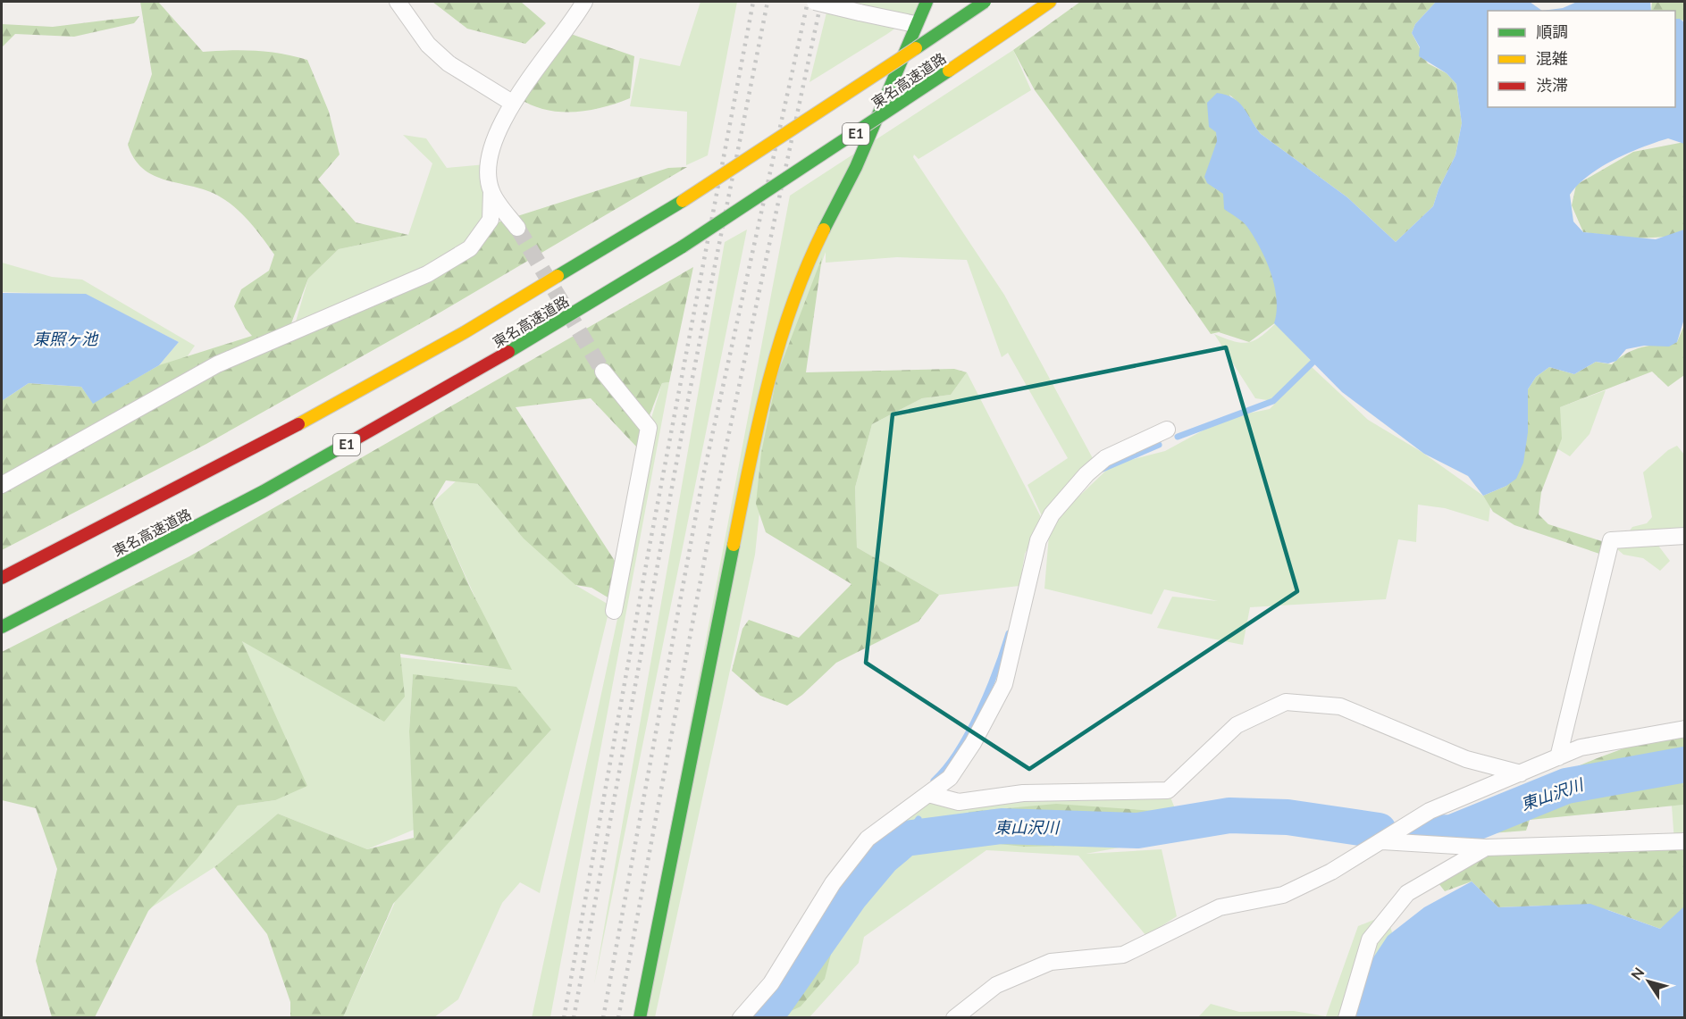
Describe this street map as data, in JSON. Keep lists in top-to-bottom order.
{
  "streets": {
    "main road": ["東名高速道路", "E1"]
  },
  "water": ["東照ヶ池", "東山沢川"],
  "legend": ["順調", "混雑", "渋滞"],
  "north": "top left"
}
